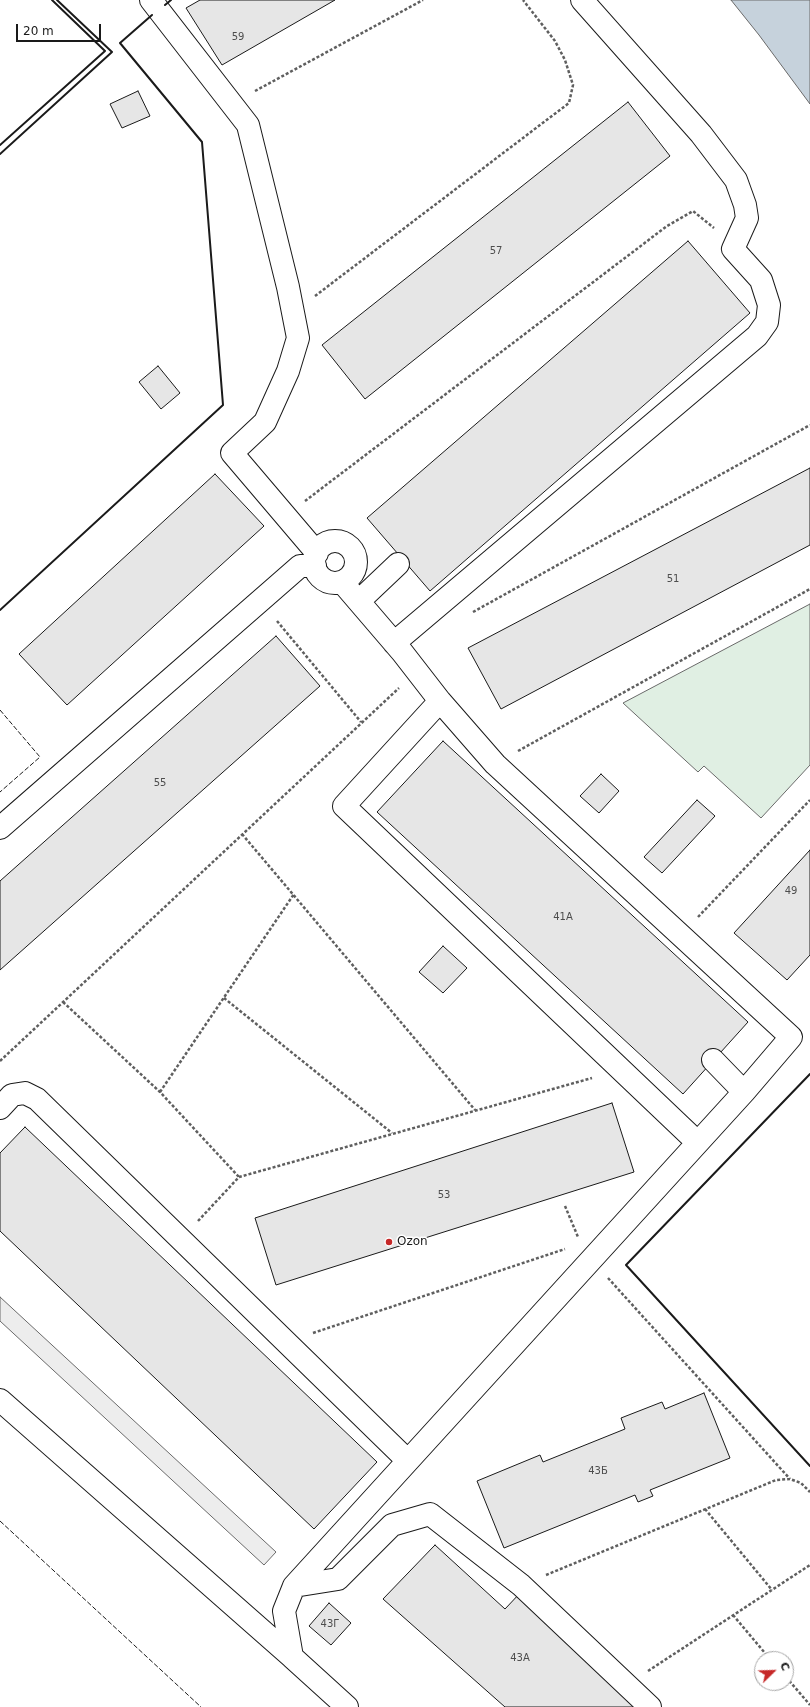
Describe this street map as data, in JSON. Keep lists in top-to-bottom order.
{
  "places": ["Ozon"],
  "house_numbers": [
    "59",
    "57",
    "51",
    "55",
    "49",
    "41А",
    "53",
    "43Б",
    "43Г",
    "43А"
  ],
  "scale_bar": "20 m",
  "north": "top right"
}
